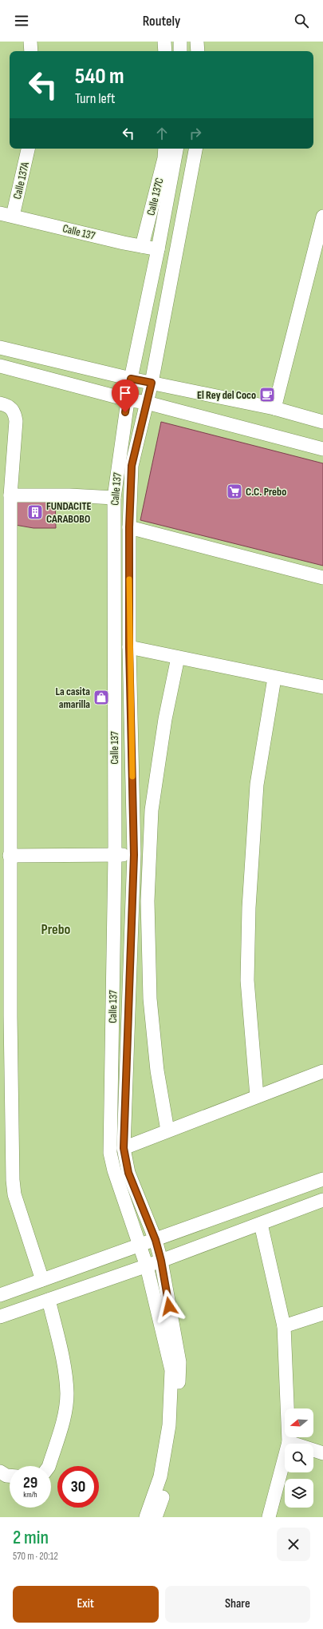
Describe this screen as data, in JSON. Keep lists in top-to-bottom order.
{
  "streets": {
    "street": ["Calle 137A", "Calle 137C", "Calle 137"]
  },
  "crossings": [
    ["Calle 137A", "Calle 137"],
    ["Calle 137C", "Calle 137"]
  ],
  "districts": ["Prebo"],
  "places": {
    "cafe": ["El Rey del Coco"],
    "supermarket": ["C.C. Prebo"],
    "building": ["FUNDACITE CARABOBO"],
    "shop": ["La casita amarilla"]
  },
  "north": "left",
  "page": {
    "header": "Routely",
    "turn": ["540 m", "Turn left"],
    "speed": "29 km/h",
    "limit": "30",
    "heading": ["2 min", "570 m · 20:12"],
    "buttons": ["Exit", "Share"]
  }
}
